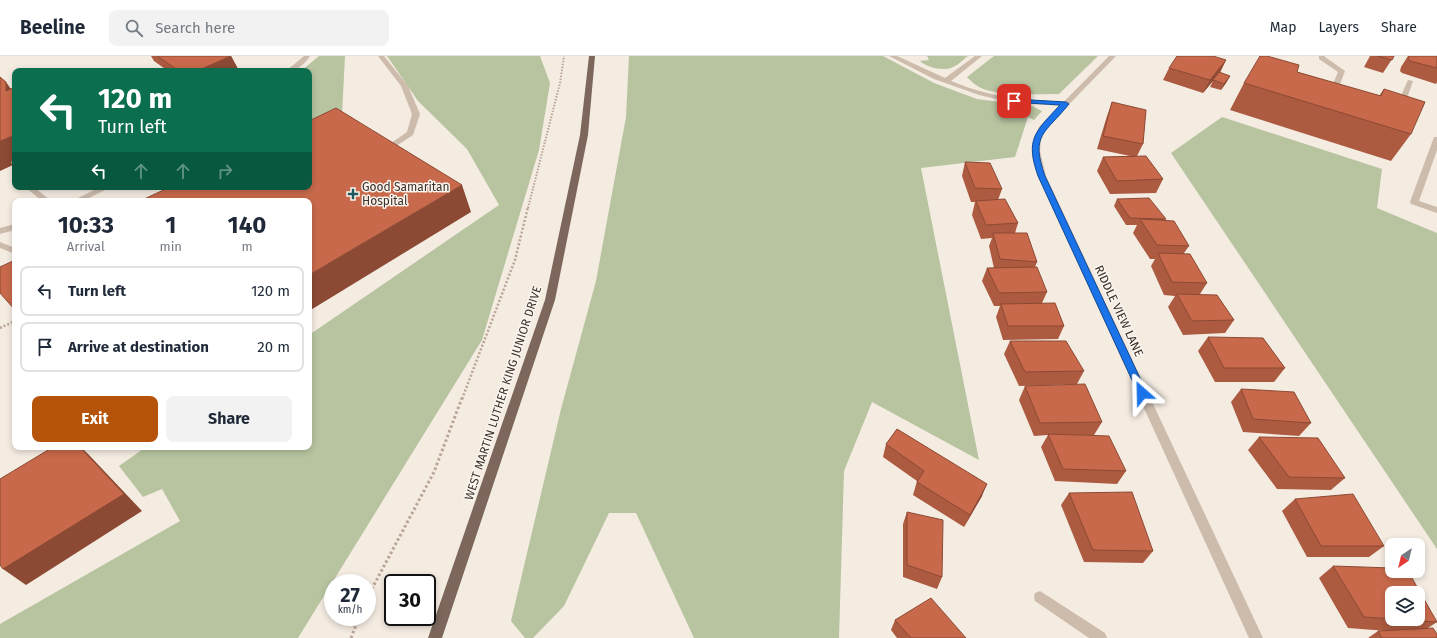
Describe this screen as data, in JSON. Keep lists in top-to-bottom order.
{
  "streets": {
    "main road": ["WEST MARTIN LUTHER KING JUNIOR DRIVE"],
    "street": ["RIDDLE VIEW LANE"]
  },
  "places": {
    "health": ["Good Samaritan Hospital"]
  },
  "north": "bottom left",
  "page": {
    "header": "Beeline",
    "search": "Search here",
    "nav": ["Map", "Layers", "Share"],
    "turn": ["120 m", "Turn left"],
    "eta": [
      "10:33",
      "Arrival",
      "1",
      "min",
      "140",
      "m"
    ],
    "list": [
      {
        "name": "Turn left",
        "value": "120 m"
      },
      {
        "name": "Arrive at destination",
        "value": "20 m"
      }
    ],
    "buttons": ["Exit", "Share"],
    "speed": "27 km/h",
    "limit": "30"
  }
}
